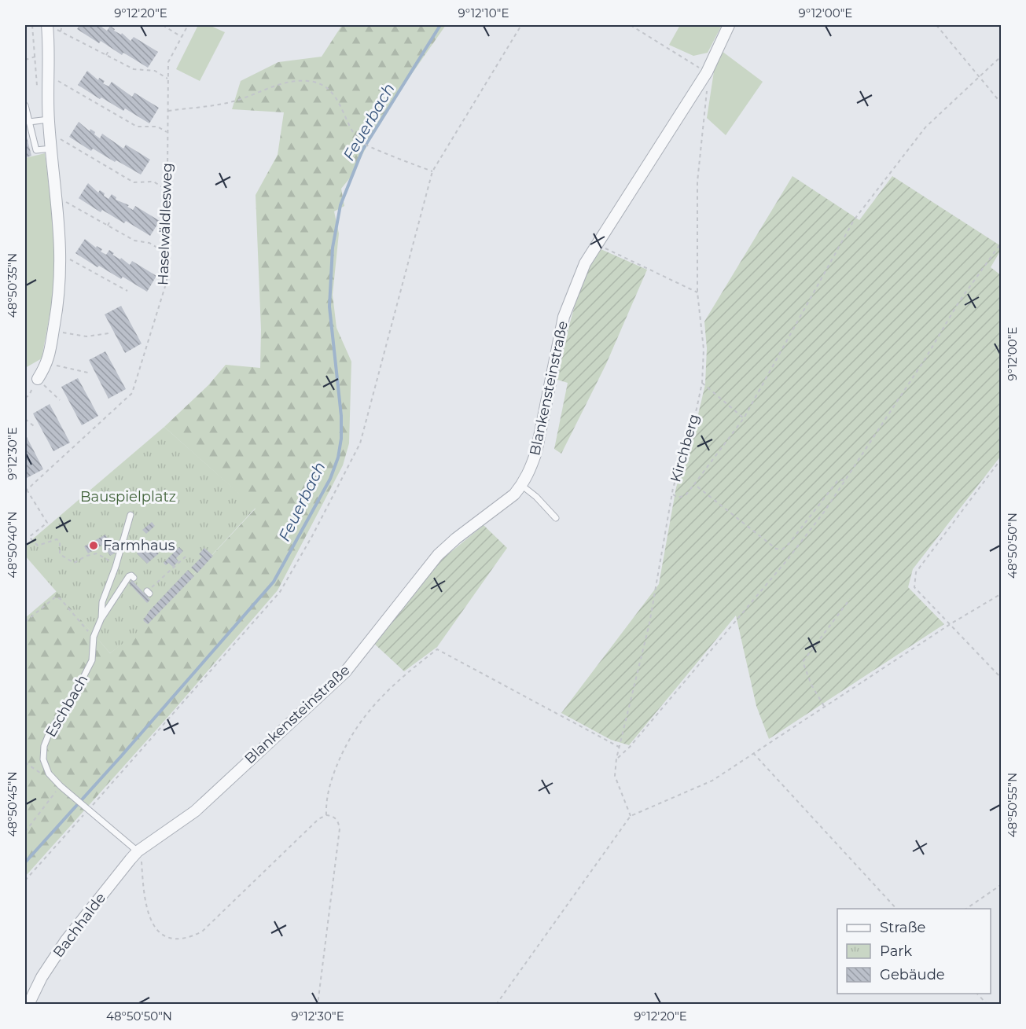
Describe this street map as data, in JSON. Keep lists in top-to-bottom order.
{
  "streets": {
    "street": ["Blankensteinstraße", "Bachhalde"],
    "lane": ["Eschbach"],
    "path": ["Haselwäldlesweg", "Kirchberg"]
  },
  "crossings": [
    ["Blankensteinstraße", "Kirchberg"],
    ["Blankensteinstraße", "Bachhalde"]
  ],
  "water": ["Feuerbach"],
  "parks": ["Bauspielplatz"],
  "places": ["Farmhaus"],
  "legend": ["Straße", "Park", "Gebäude"],
  "coordinates": [
    "9°12'20\"E",
    "9°12'10\"E",
    "9°12'00\"E",
    "48°50'35\"N",
    "9°12'30\"E",
    "48°50'40\"N",
    "48°50'50\"N",
    "48°50'45\"N",
    "48°50'55\"N"
  ]
}
